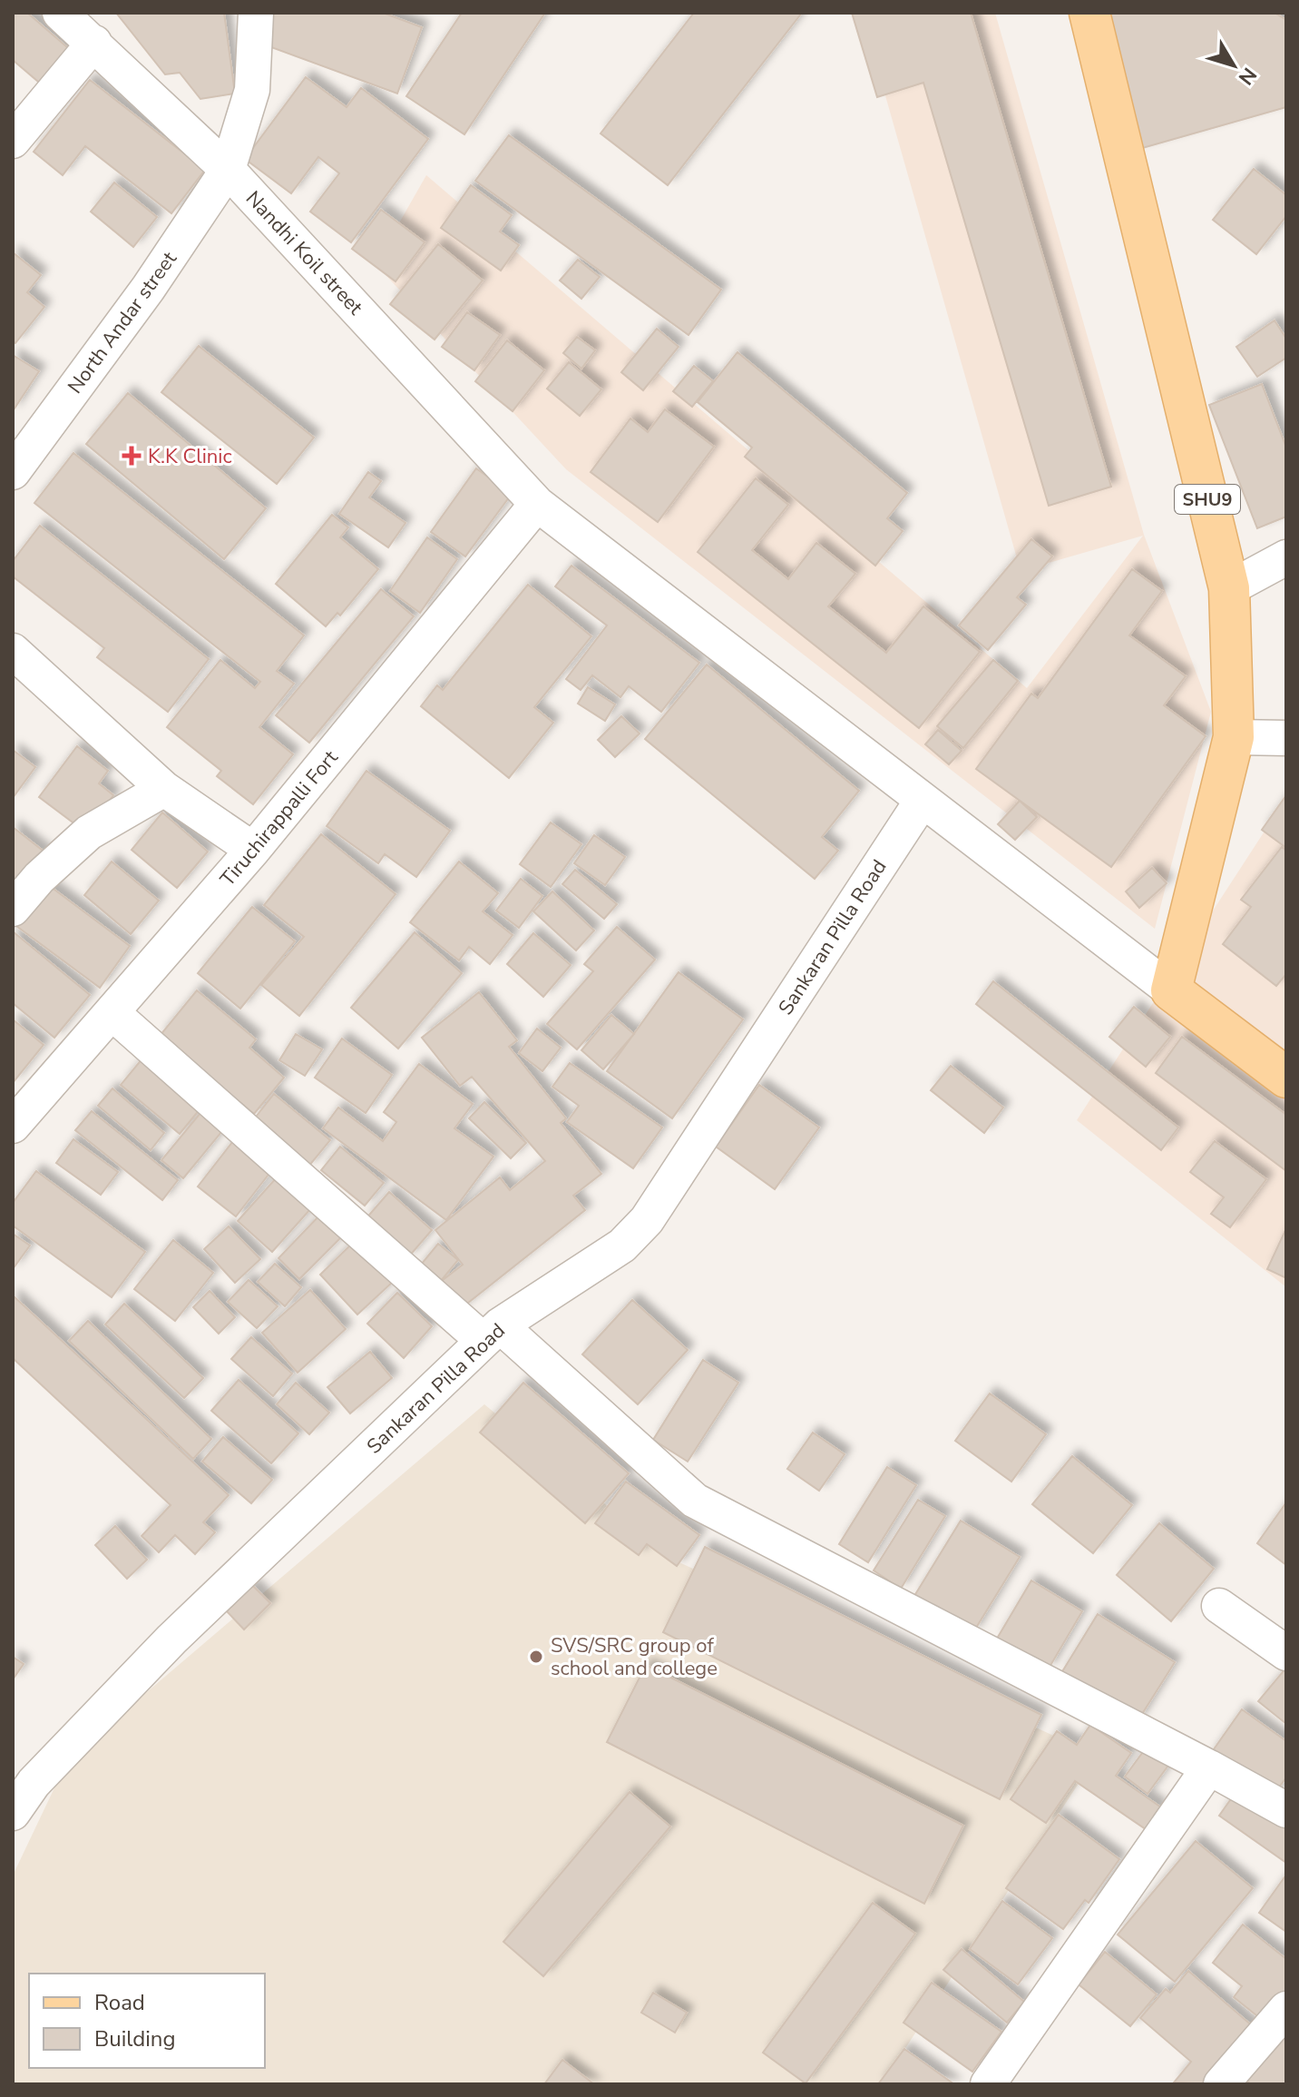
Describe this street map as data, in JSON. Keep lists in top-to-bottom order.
{
  "streets": {
    "main road": ["SHU9"],
    "street": [
      "Nandhi Koil street",
      "North Andar street",
      "Tiruchirappalli Fort",
      "Sankaran Pilla Road"
    ]
  },
  "crossings": [
    ["Nandhi Koil street", "North Andar street"],
    ["Nandhi Koil street", "SHU9"],
    ["Nandhi Koil street", "Tiruchirappalli Fort"],
    ["Nandhi Koil street", "Sankaran Pilla Road"]
  ],
  "places": {
    "health": ["K.K Clinic"],
    "other": ["SVS/SRC group of school and college"]
  },
  "legend": ["Road", "Building"],
  "north": "bottom right"
}
